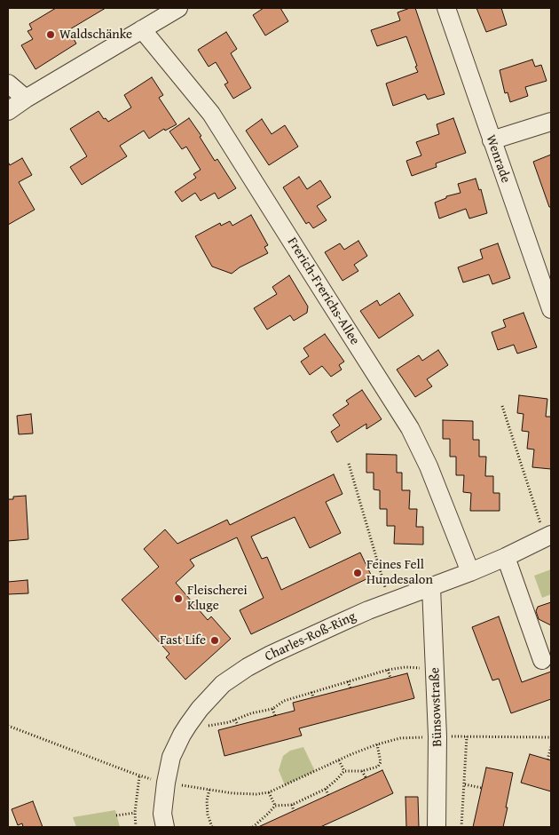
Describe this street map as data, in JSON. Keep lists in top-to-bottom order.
{
  "streets": {
    "street": [
      "Wenrade",
      "Frerich-Frerichs-Allee",
      "Charles-Roß-Ring",
      "Bünsowstraße"
    ]
  },
  "crossings": [
    ["Frerich-Frerichs-Allee", "Charles-Roß-Ring"],
    ["Charles-Roß-Ring", "Bünsowstraße"]
  ],
  "places": [
    "Waldschänke",
    "Feines Fell Hundesalon",
    "Fleischerei Kluge",
    "Fast Life"
  ]
}
